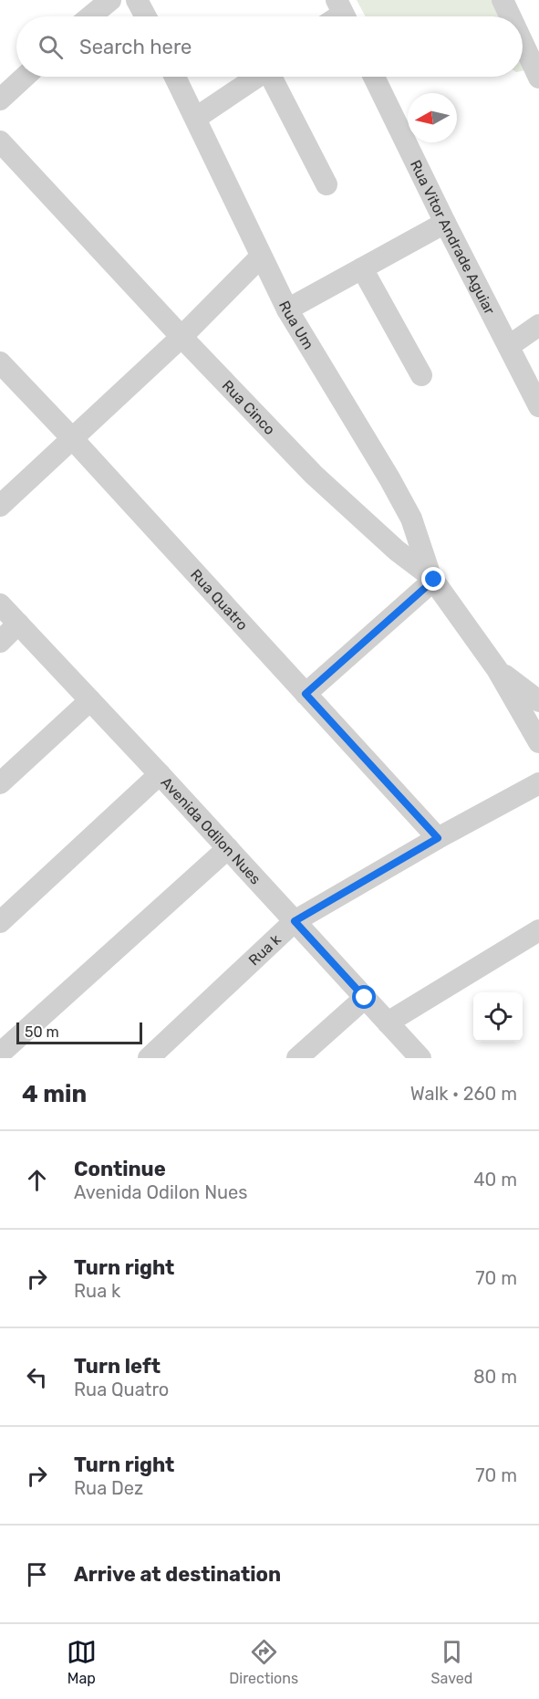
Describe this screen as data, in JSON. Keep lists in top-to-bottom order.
{
  "streets": {
    "street": [
      "Rua Vitor Andrade Aguiar",
      "Rua Um",
      "Rua Cinco",
      "Rua Quatro",
      "Avenida Odilon Nues",
      "Rua k"
    ]
  },
  "crossings": [
    ["Rua Um", "Rua Cinco"],
    ["Rua Quatro", "Rua k"],
    ["Avenida Odilon Nues", "Rua k"]
  ],
  "scale_bar": "50 m",
  "north": "left",
  "page": {
    "search": "Search here",
    "scale": "50 m",
    "heading": ["4 min", "Walk · 260 m"],
    "list": [
      ["Continue", "Avenida Odilon Nues", "40 m"],
      ["Turn right", "Rua k", "70 m"],
      ["Turn left", "Rua Quatro", "80 m"],
      ["Turn right", "Rua Dez", "70 m"],
      "Arrive at destination"
    ],
    "nav": ["Map", "Directions", "Saved"]
  }
}
